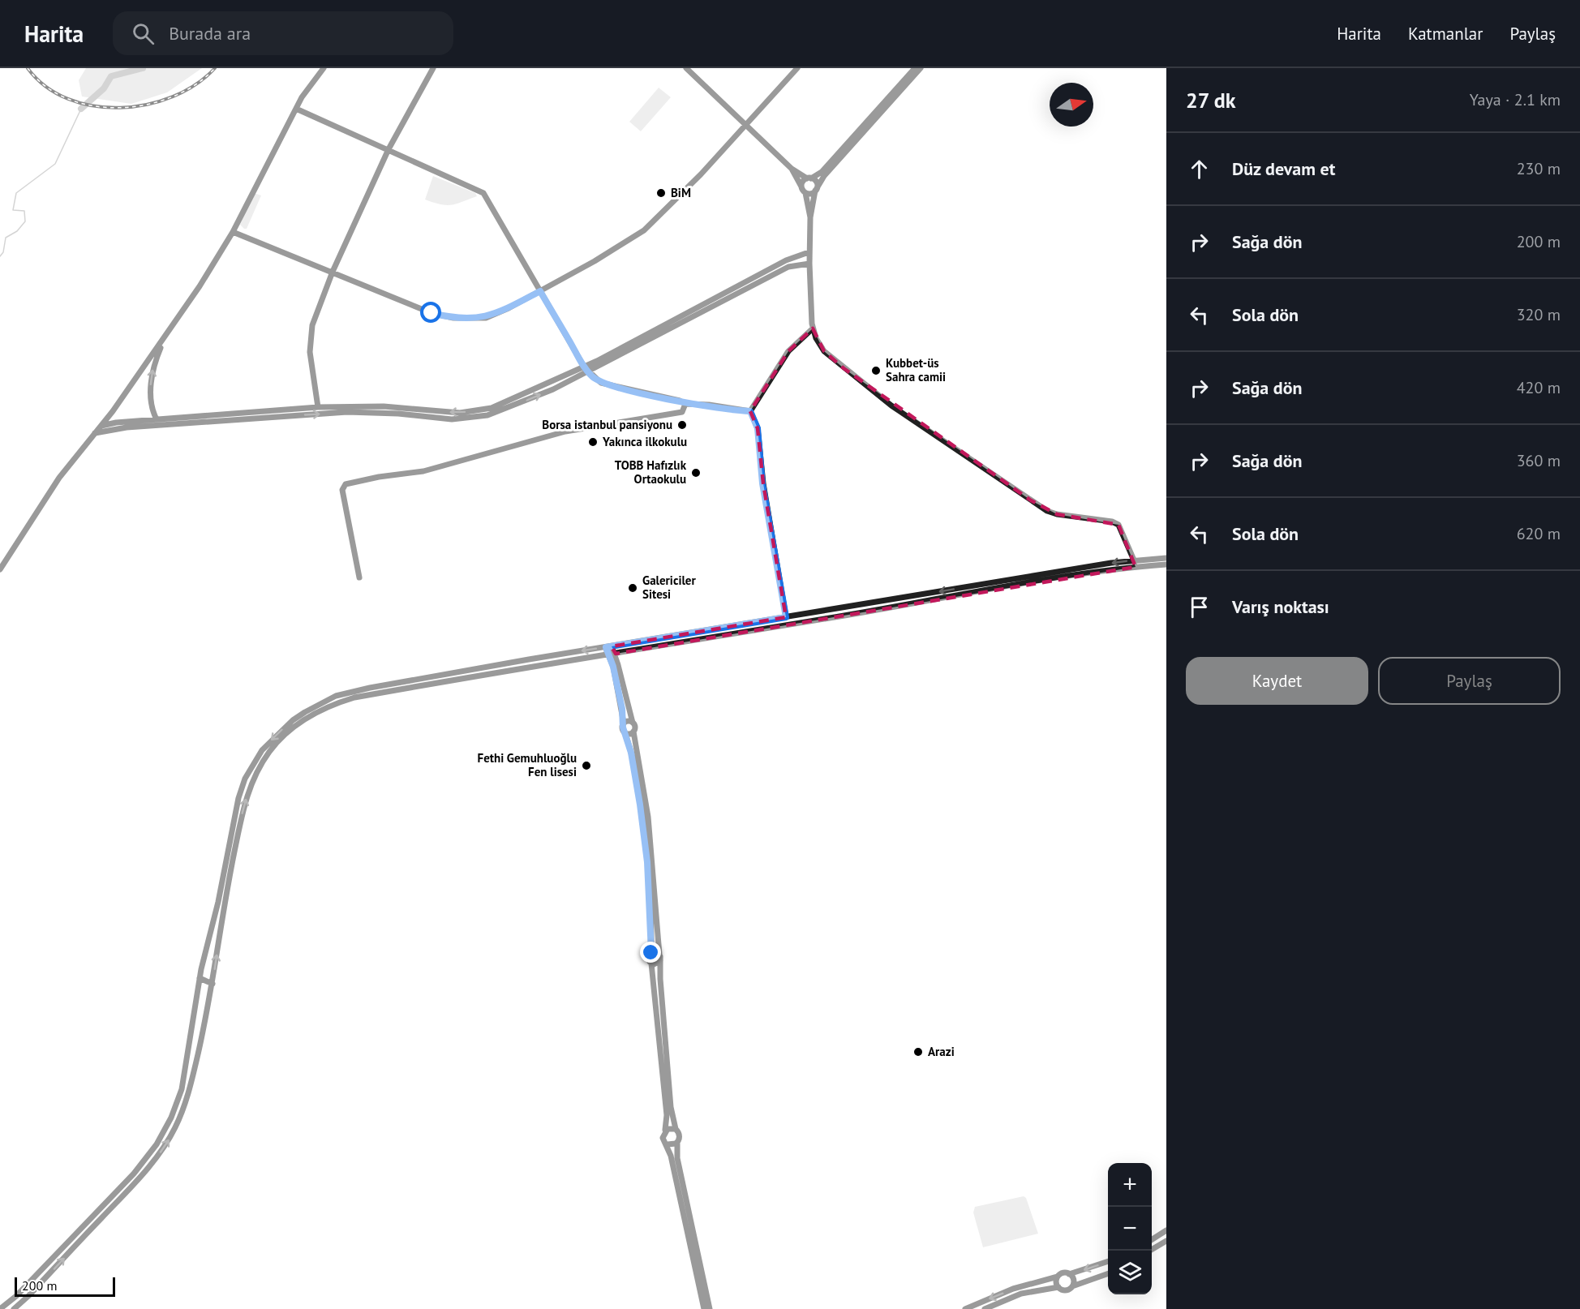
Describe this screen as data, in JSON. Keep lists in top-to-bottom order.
{
  "places": [
    "BiM",
    "Kubbet-üs Sahra camii",
    "Borsa istanbul pansiyonu",
    "Yakınca ilkokulu",
    "TOBB Hafızlık Ortaokulu",
    "Galericiler Sitesi",
    "Fethi Gemuhluoğlu Fen lisesi",
    "Arazi"
  ],
  "scale_bar": "200 m",
  "north": "right",
  "page": {
    "header": "Harita",
    "search": "Burada ara",
    "nav": ["Harita", "Katmanlar", "Paylaş"],
    "heading": ["27 dk", "Yaya · 2.1 km"],
    "list": [
      ["Düz devam et", "230 m"],
      ["Sağa dön", "200 m"],
      ["Sola dön", "320 m"],
      ["Sağa dön", "420 m"],
      ["Sağa dön", "360 m"],
      ["Sola dön", "620 m"],
      "Varış noktası"
    ],
    "buttons": ["Kaydet", "Paylaş"],
    "map_buttons": ["+", "−"],
    "scale": "200 m"
  }
}
